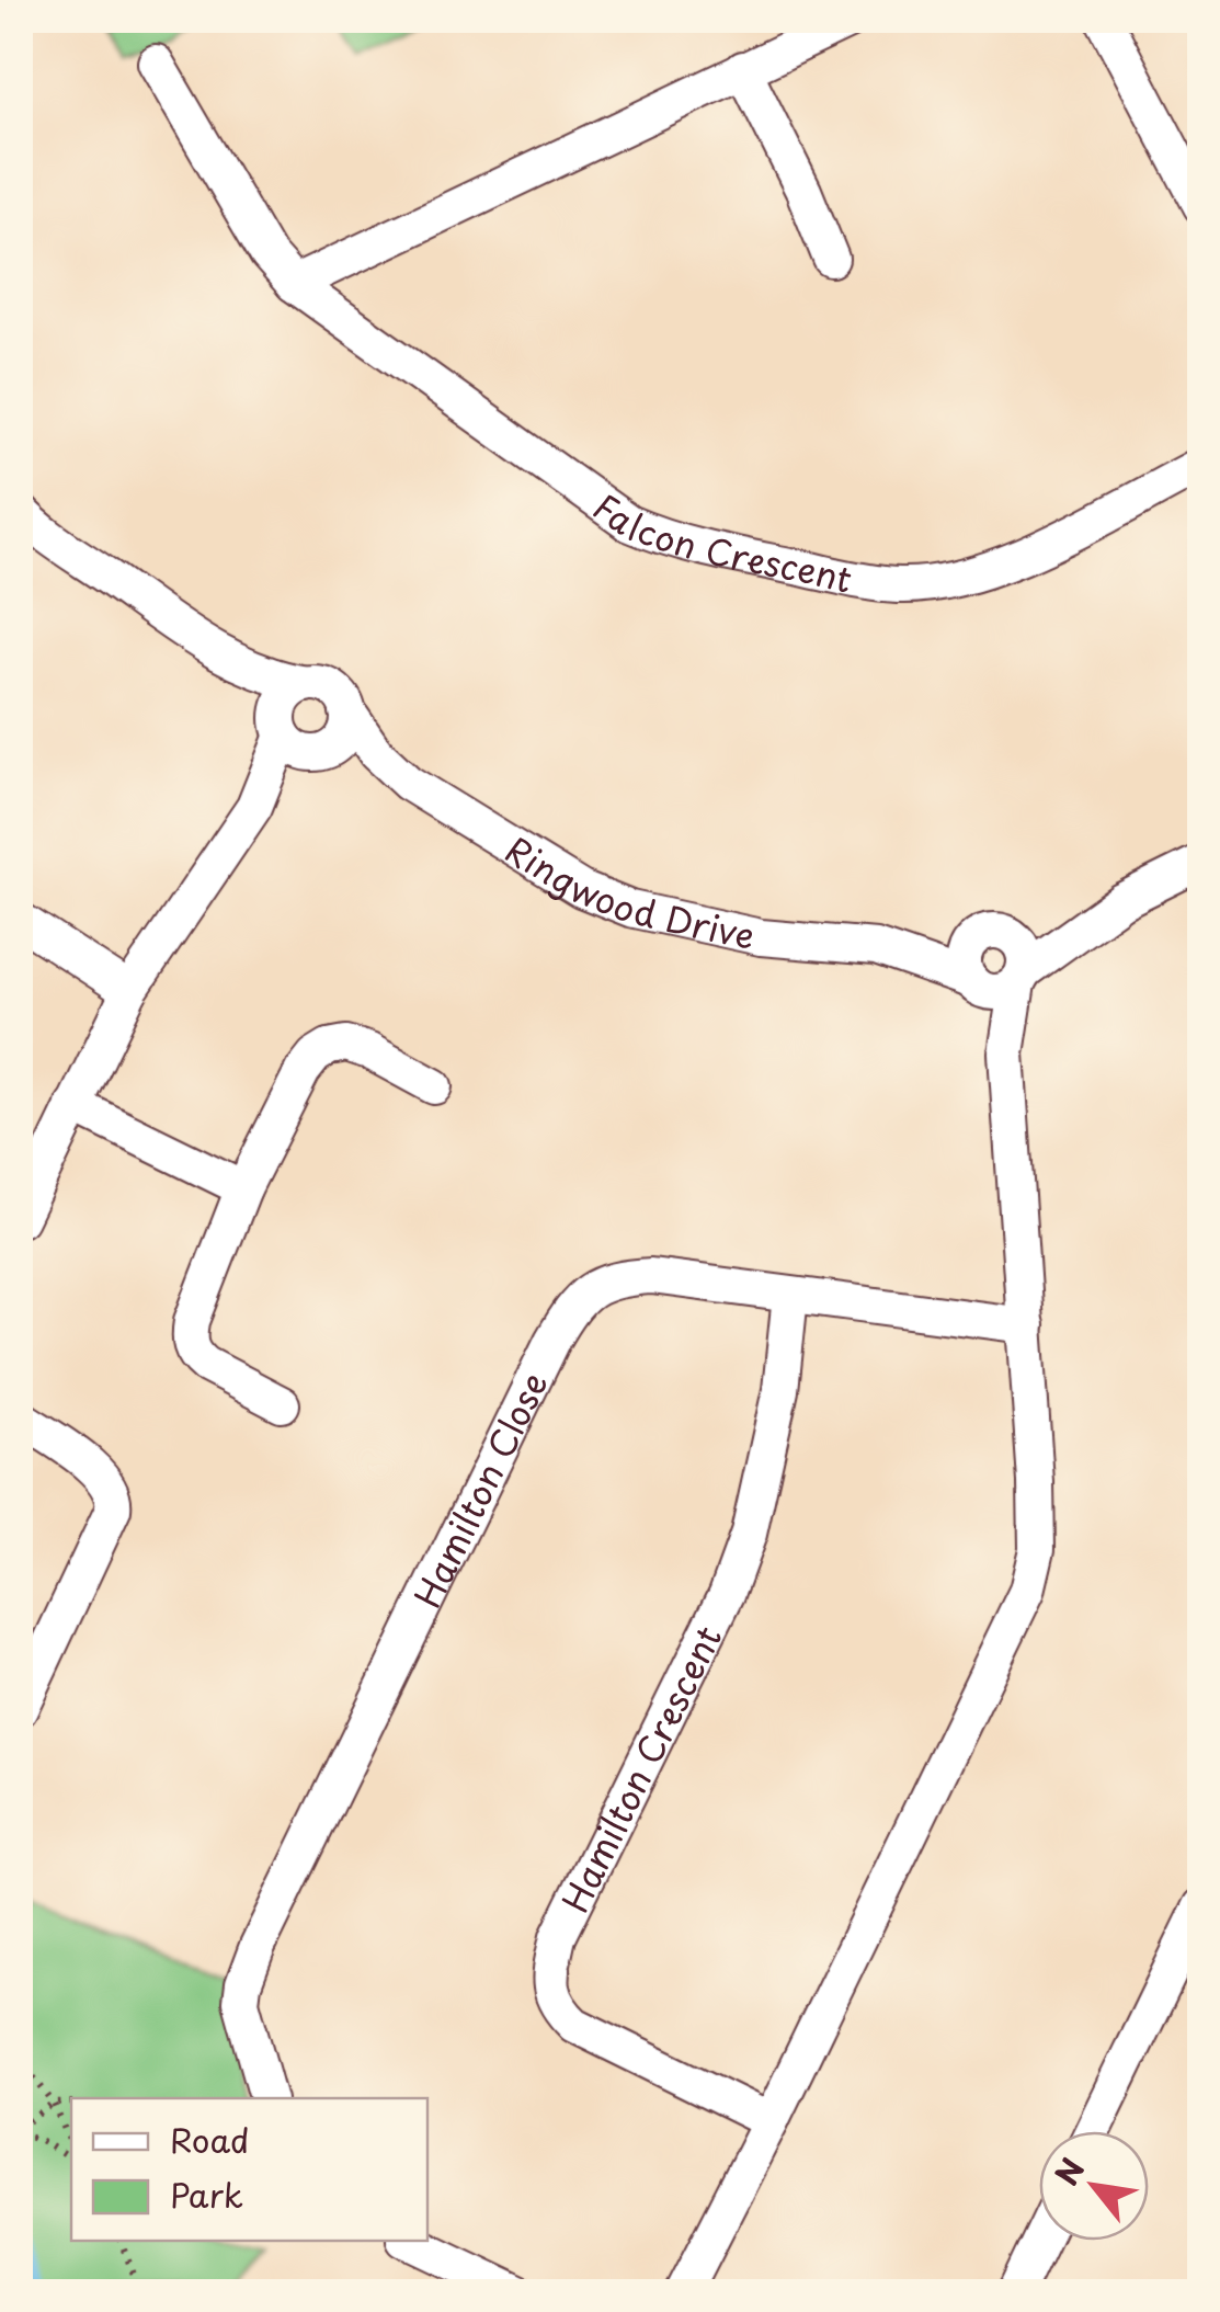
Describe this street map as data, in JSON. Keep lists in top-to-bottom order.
{
  "streets": {
    "street": [
      "Falcon Crescent",
      "Ringwood Drive",
      "Hamilton Close",
      "Hamilton Crescent"
    ]
  },
  "crossings": [
    ["Hamilton Close", "Hamilton Crescent"]
  ],
  "legend": ["Road", "Park"],
  "north": "top left"
}
